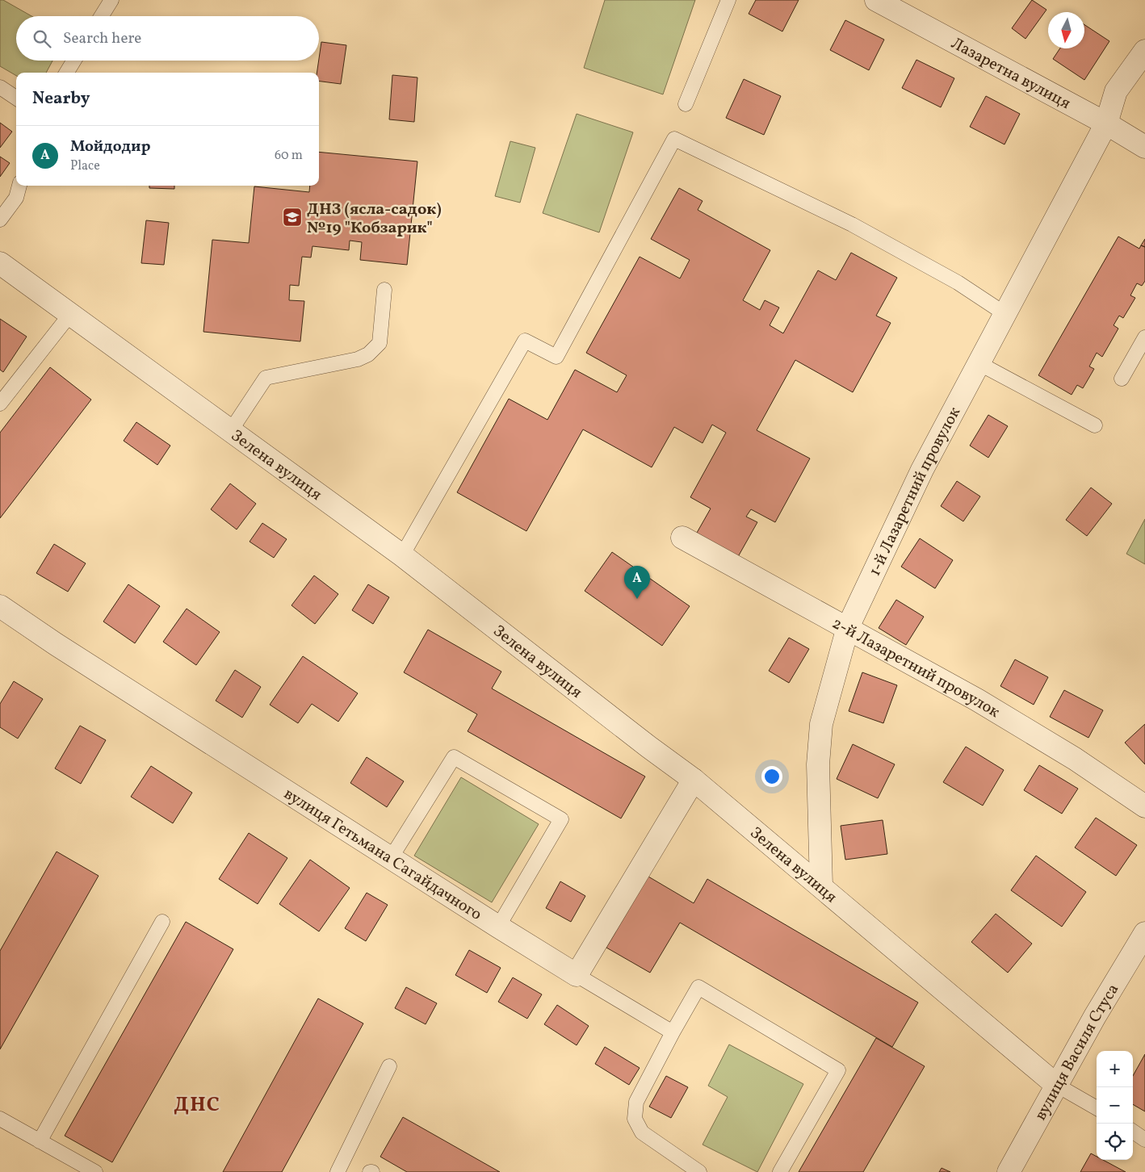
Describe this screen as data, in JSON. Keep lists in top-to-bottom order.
{
  "streets": {
    "street": [
      "Лазаретна вулиця",
      "Зелена вулиця",
      "1-й Лазаретний провулок",
      "2-й Лазаретний провулок",
      "вулиця Гетьмана Сагайдачного",
      "вулиця Василя Стуса"
    ]
  },
  "crossings": [
    ["Лазаретна вулиця", "1-й Лазаретний провулок"],
    ["Зелена вулиця", "1-й Лазаретний провулок"],
    ["Зелена вулиця", "вулиця Василя Стуса"],
    ["1-й Лазаретний провулок", "2-й Лазаретний провулок"]
  ],
  "districts": ["ДНС"],
  "places": {
    "school or university": ["ДНЗ (ясла-садок) №19 \"Кобзарик\""]
  },
  "north": "bottom",
  "page": {
    "search": "Search here",
    "heading": "Nearby",
    "list": [
      {
        "mark": "A",
        "name": "Мойдодир",
        "note": "Place",
        "value": "60 m"
      }
    ],
    "pins": "A",
    "map_buttons": ["+", "−"]
  }
}
